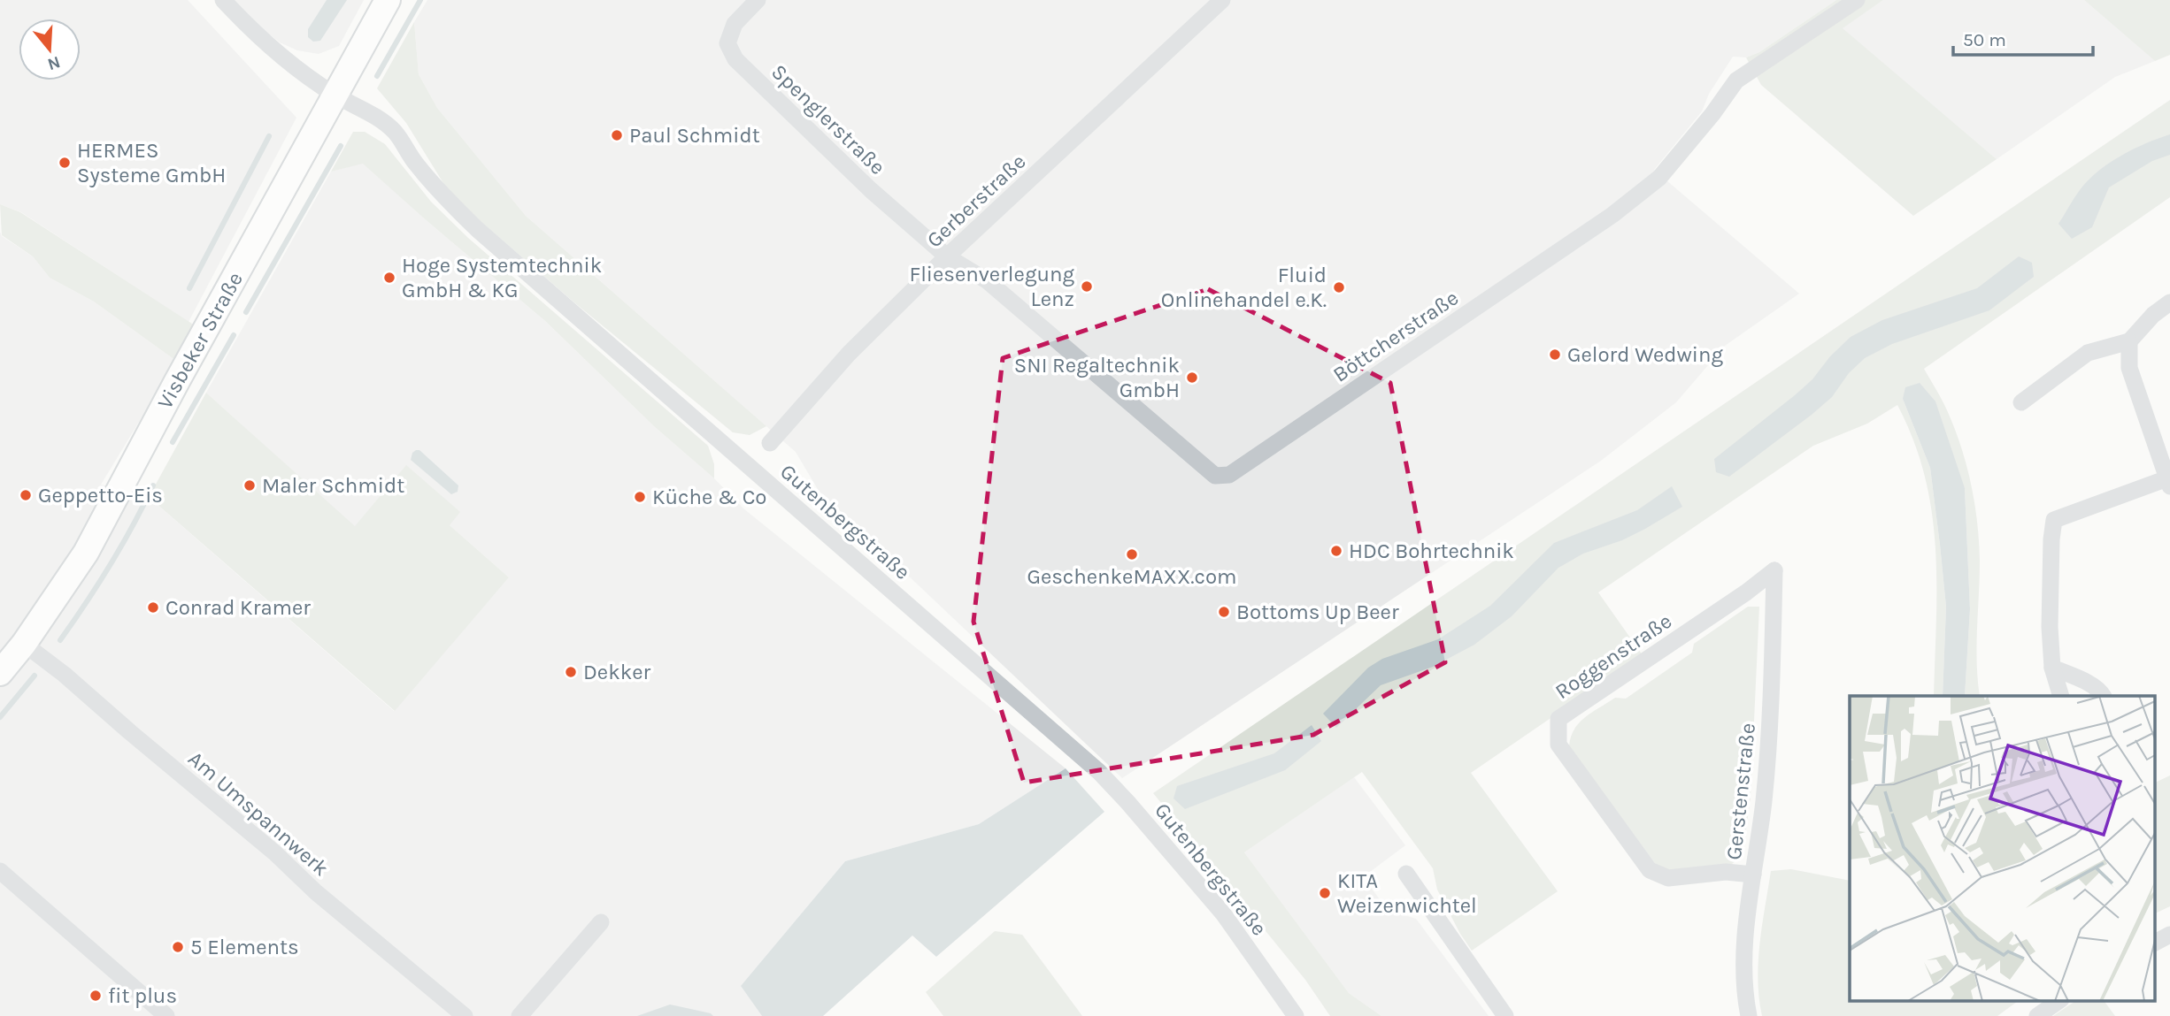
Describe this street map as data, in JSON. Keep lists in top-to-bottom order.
{
  "streets": {
    "main road": ["Visbeker Straße"],
    "street": [
      "Spenglerstraße",
      "Gerberstraße",
      "Böttcherstraße",
      "Gutenbergstraße",
      "Roggenstraße",
      "Gerstenstraße",
      "Am Umspannwerk"
    ]
  },
  "crossings": [
    ["Spenglerstraße", "Gerberstraße"],
    ["Spenglerstraße", "Böttcherstraße"],
    ["Gerberstraße", "Böttcherstraße"],
    ["Visbeker Straße", "Gutenbergstraße"],
    ["Visbeker Straße", "Am Umspannwerk"],
    ["Roggenstraße", "Gerstenstraße"]
  ],
  "places": [
    "Paul Schmidt",
    "HERMES Systeme GmbH",
    "Hoge Systemtechnik GmbH & KG",
    "Fliesenverlegung Lenz",
    "Fluid Onlinehandel e.K.",
    "Gelord Wedwing",
    "SNI Regaltechnik GmbH",
    "Maler Schmidt",
    "Geppetto-Eis",
    "Küche & Co",
    "HDC Bohrtechnik",
    "GeschenkeMAXX.com",
    "Conrad Kramer",
    "Bottoms Up Beer",
    "Dekker",
    "KITA Weizenwichtel",
    "5 Elements",
    "fit plus"
  ],
  "scale_bar": "50 m",
  "north": "bottom"
}
